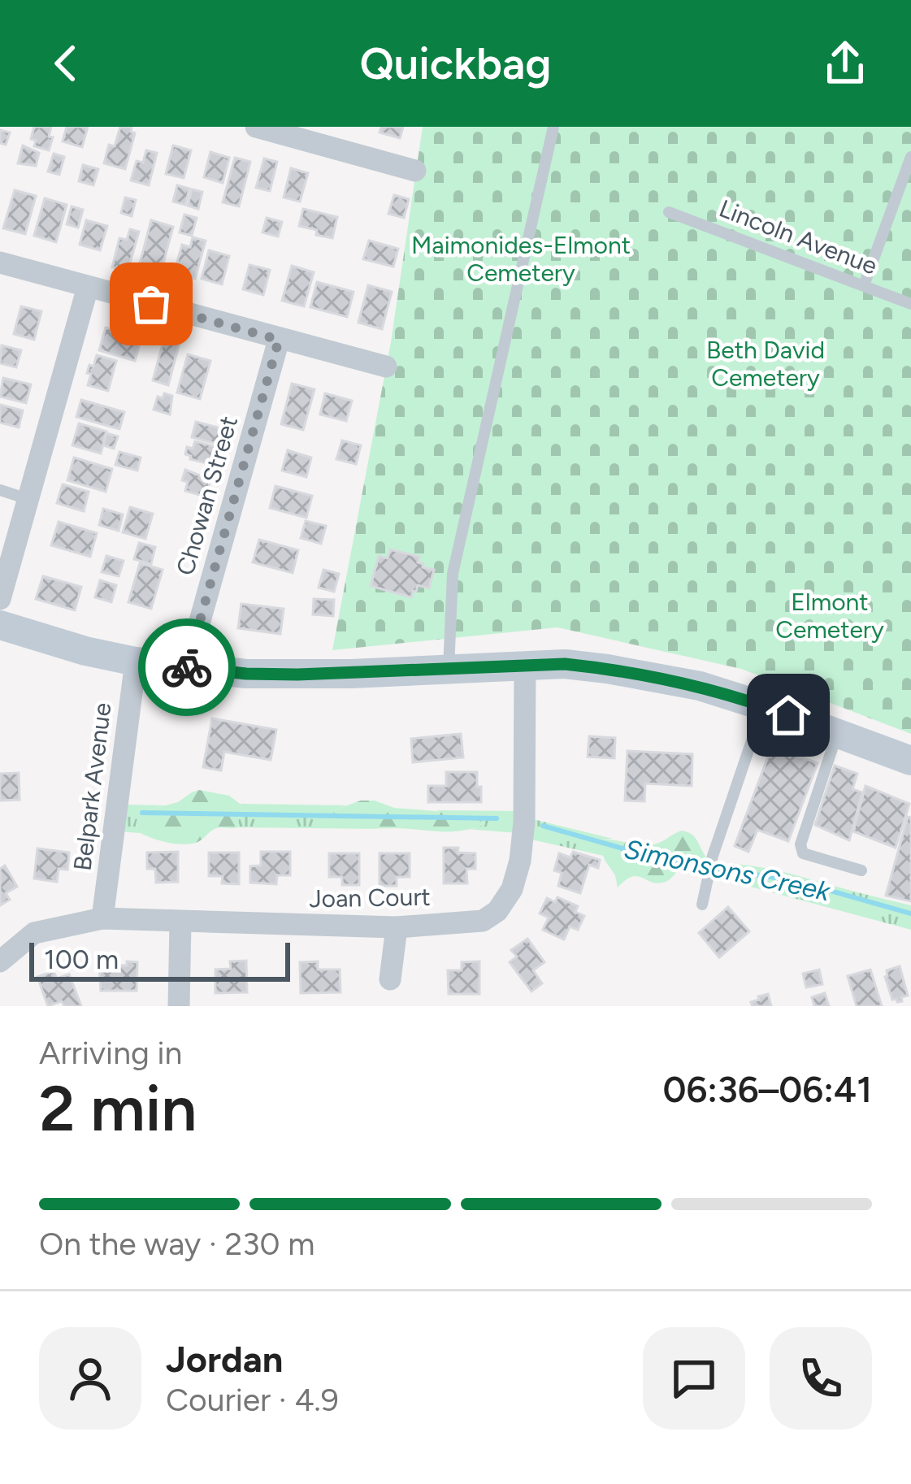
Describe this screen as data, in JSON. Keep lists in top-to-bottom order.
{
  "streets": {
    "street": ["Chowan Street", "Belpark Avenue", "Joan Court"],
    "lane": ["Lincoln Avenue"]
  },
  "crossings": [
    ["Belpark Avenue", "Joan Court"]
  ],
  "water": ["Simonsons Creek"],
  "parks": ["Maimonides-Elmont Cemetery", "Beth David Cemetery", "Elmont Cemetery"],
  "scale_bar": "100 m",
  "page": {
    "header": "Quickbag",
    "scale": "100 m",
    "heading": ["2 min", "Arriving in", "06:36–06:41"],
    "panel": ["Jordan", "Courier · 4.9"],
    "bar": "On the way · 230 m"
  }
}
